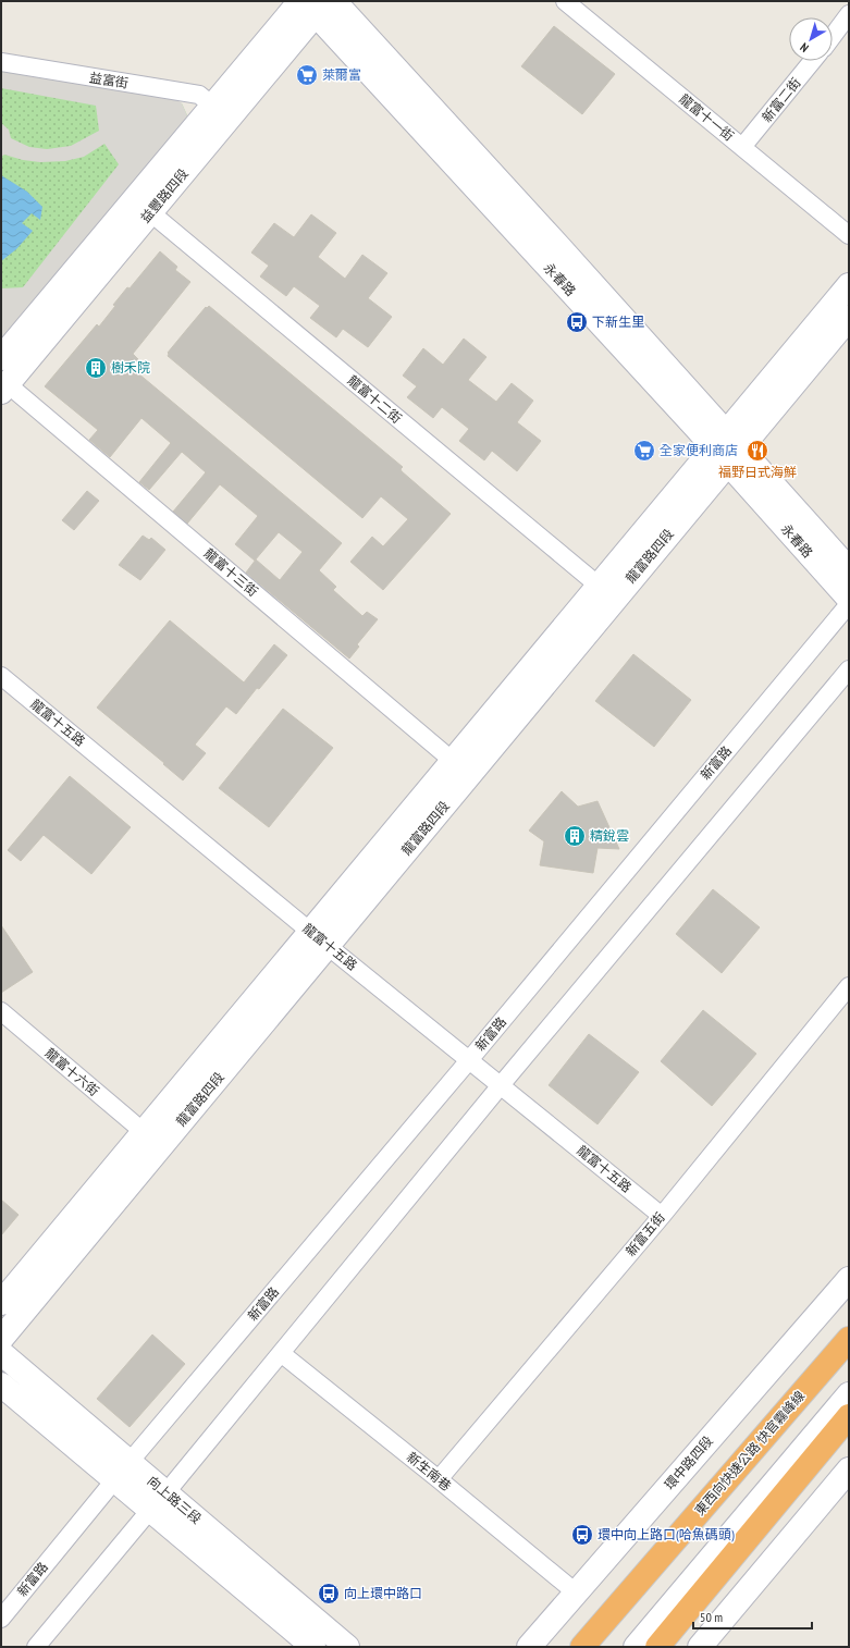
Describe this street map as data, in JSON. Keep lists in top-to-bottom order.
{
  "streets": {
    "highway": ["東西向快速公路 快官霧峰線"],
    "street": [
      "益富街",
      "新富二街",
      "龍富十一街",
      "益豐路四段",
      "永春路",
      "龍富十二街",
      "龍富路四段",
      "龍富十三街",
      "龍富十五路",
      "新富路",
      "龍富十六街",
      "新富五街",
      "環中路四段",
      "新生南巷",
      "向上路三段"
    ]
  },
  "crossings": [
    ["益富街", "益豐路四段"],
    ["新富二街", "龍富十一街"],
    ["益豐路四段", "永春路"],
    ["益豐路四段", "龍富十二街"],
    ["益豐路四段", "龍富十三街"],
    ["永春路", "龍富路四段"],
    ["龍富十二街", "龍富路四段"],
    ["龍富路四段", "龍富十三街"],
    ["龍富路四段", "龍富十五路"],
    ["龍富路四段", "龍富十六街"],
    ["龍富十五路", "新富路"],
    ["龍富十五路", "新富五街"],
    ["新富路", "向上路三段"],
    ["新富五街", "新生南巷"],
    ["環中路四段", "新生南巷"]
  ],
  "places": {
    "supermarket": ["萊爾富", "全家便利商店"],
    "bus stop": ["下新生里", "環中向上路口(哈魚碼頭)", "向上環中路口"],
    "building": ["樹禾院", "精銳雲"],
    "restaurant": ["福野日式海鮮"]
  },
  "scale_bar": "50 m",
  "north": "bottom left"
}
